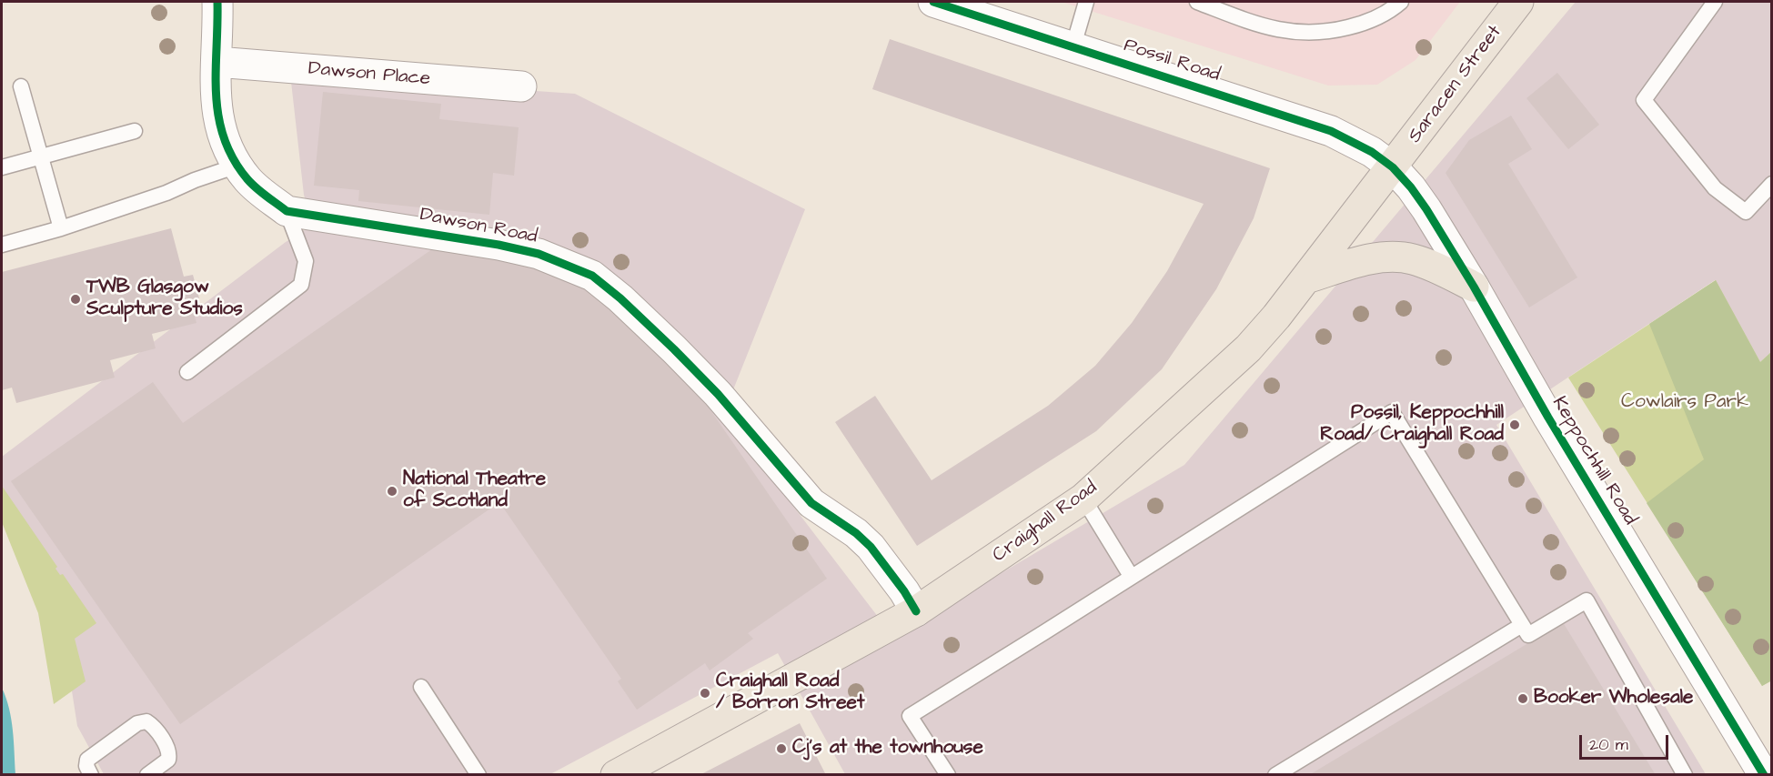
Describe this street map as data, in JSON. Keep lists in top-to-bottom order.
{
  "streets": {
    "main road": ["Saracen Street", "Craighall Road"],
    "street": [
      "Possil Road",
      "Dawson Place",
      "Dawson Road",
      "Keppochhill Road"
    ]
  },
  "crossings": [
    ["Possil Road", "Saracen Street"],
    ["Possil Road", "Keppochhill Road"],
    ["Possil Road", "Craighall Road"],
    ["Dawson Place", "Dawson Road"],
    ["Saracen Street", "Keppochhill Road"],
    ["Saracen Street", "Craighall Road"],
    ["Dawson Road", "Craighall Road"],
    ["Keppochhill Road", "Craighall Road"]
  ],
  "parks": ["Cowlairs Park"],
  "places": [
    "TWB Glasgow Sculpture Studios",
    "Possil, Keppochhill Road/ Craighall Road",
    "National Theatre of Scotland",
    "Craighall Road / Borron Street",
    "Booker Wholesale",
    "Cj's at the townhouse"
  ],
  "scale_bar": "20 m"
}
